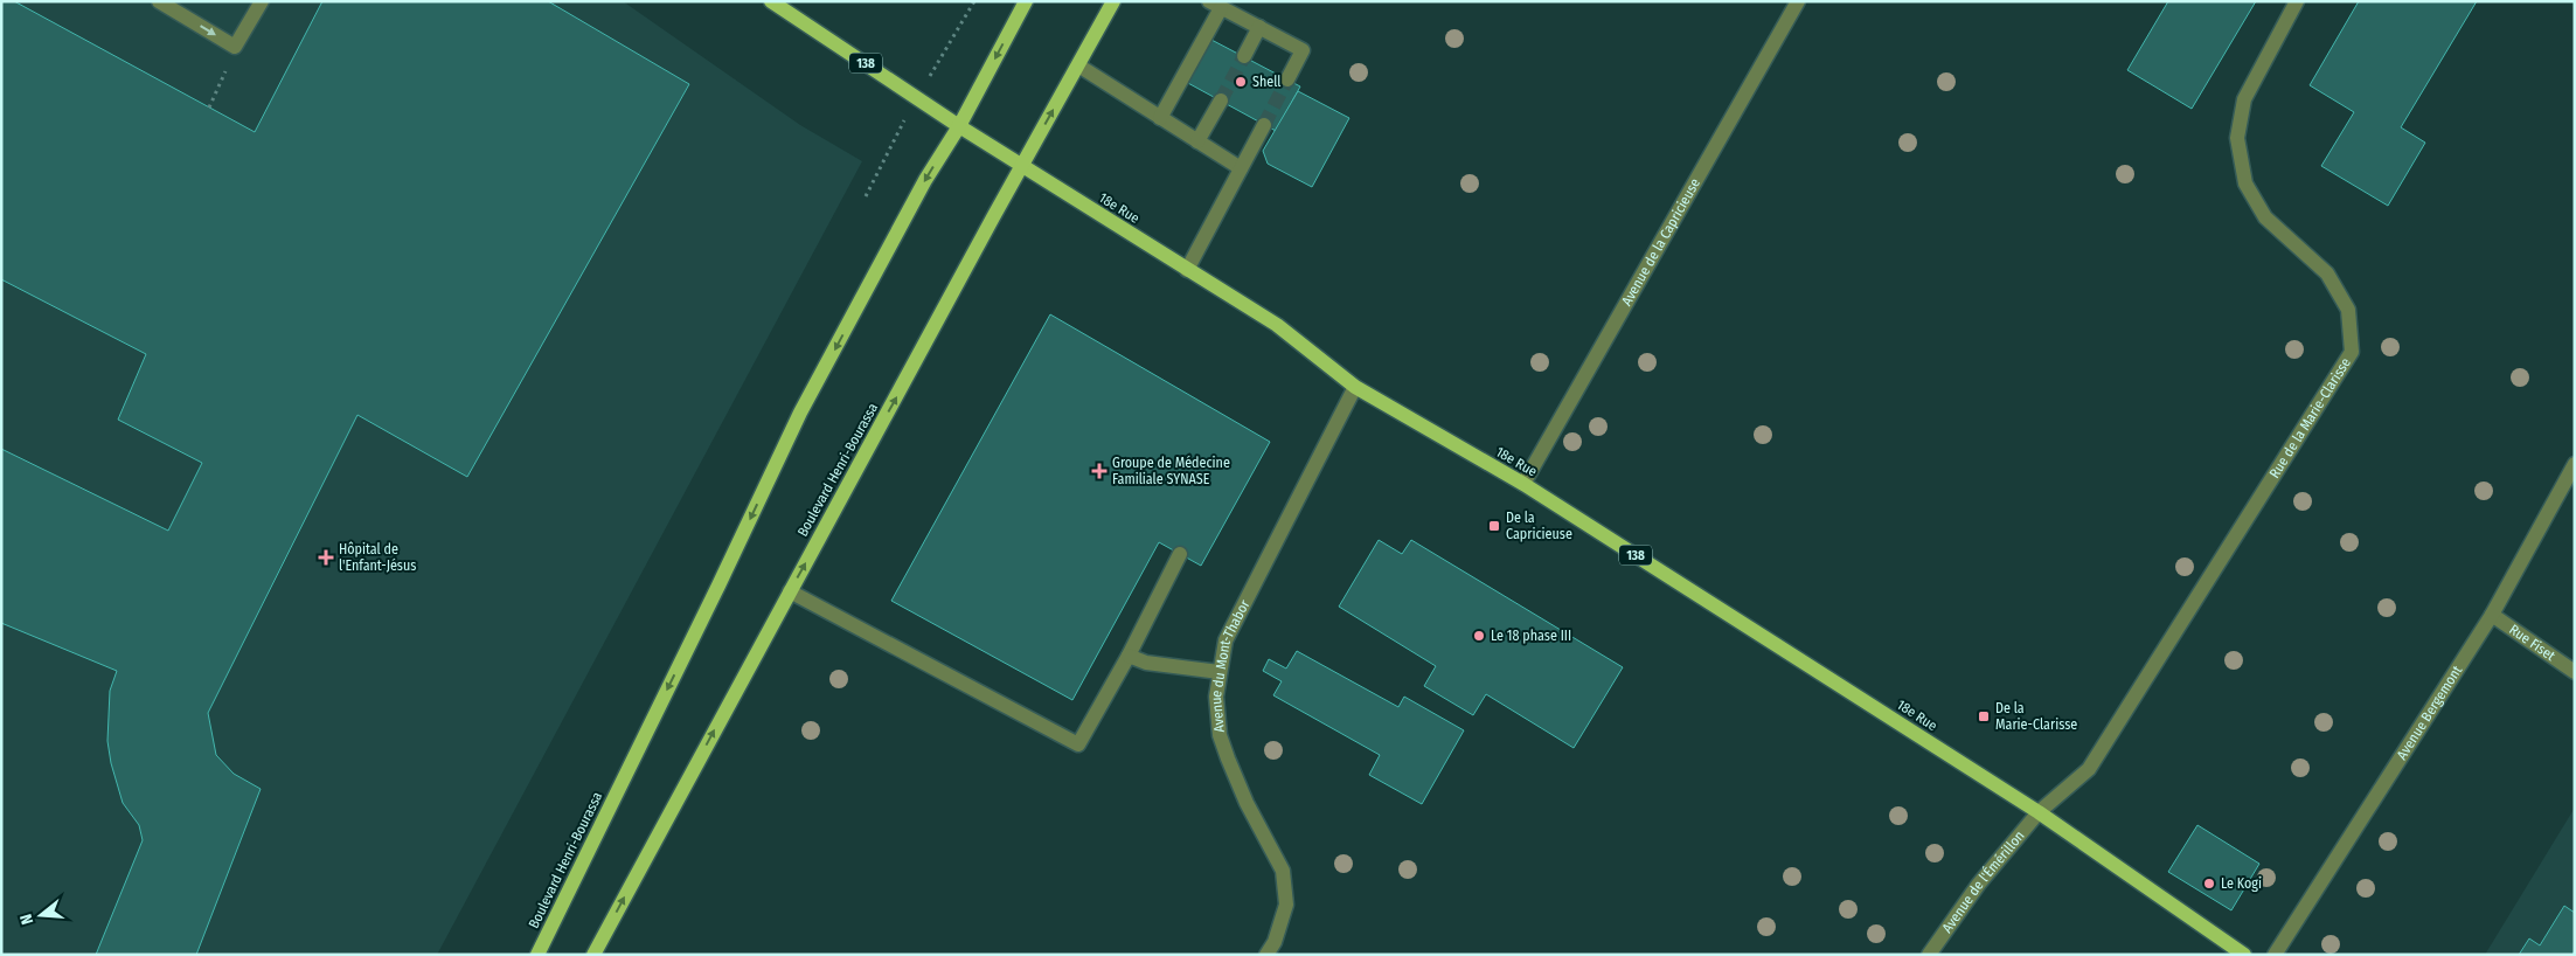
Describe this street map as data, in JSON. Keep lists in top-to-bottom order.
{
  "streets": {
    "main road": ["138", "18e Rue", "Boulevard Henri-Bourassa"],
    "street": [
      "Avenue de la Capricieuse",
      "Rue de la Marie-Clarisse",
      "Rue Fiset",
      "Avenue du Mont-Thabor",
      "Avenue Bergemont",
      "Avenue de l'Émérillon"
    ]
  },
  "crossings": [
    ["18e Rue", "Avenue de la Capricieuse"],
    ["18e Rue", "Rue de la Marie-Clarisse"],
    ["18e Rue", "Boulevard Henri-Bourassa"],
    ["18e Rue", "Avenue du Mont-Thabor"],
    ["18e Rue", "Avenue de l'Émérillon"],
    ["Rue de la Marie-Clarisse", "Avenue de l'Émérillon"],
    ["Rue Fiset", "Avenue Bergemont"]
  ],
  "places": {
    "other": ["Shell", "Le 18 phase III", "Le Kogi"],
    "health": ["Groupe de Médecine Familiale SYNASE", "Hôpital de l'Enfant-Jésus"],
    "transit": ["De la Capricieuse", "De la Marie-Clarisse"]
  },
  "north": "left"
}
